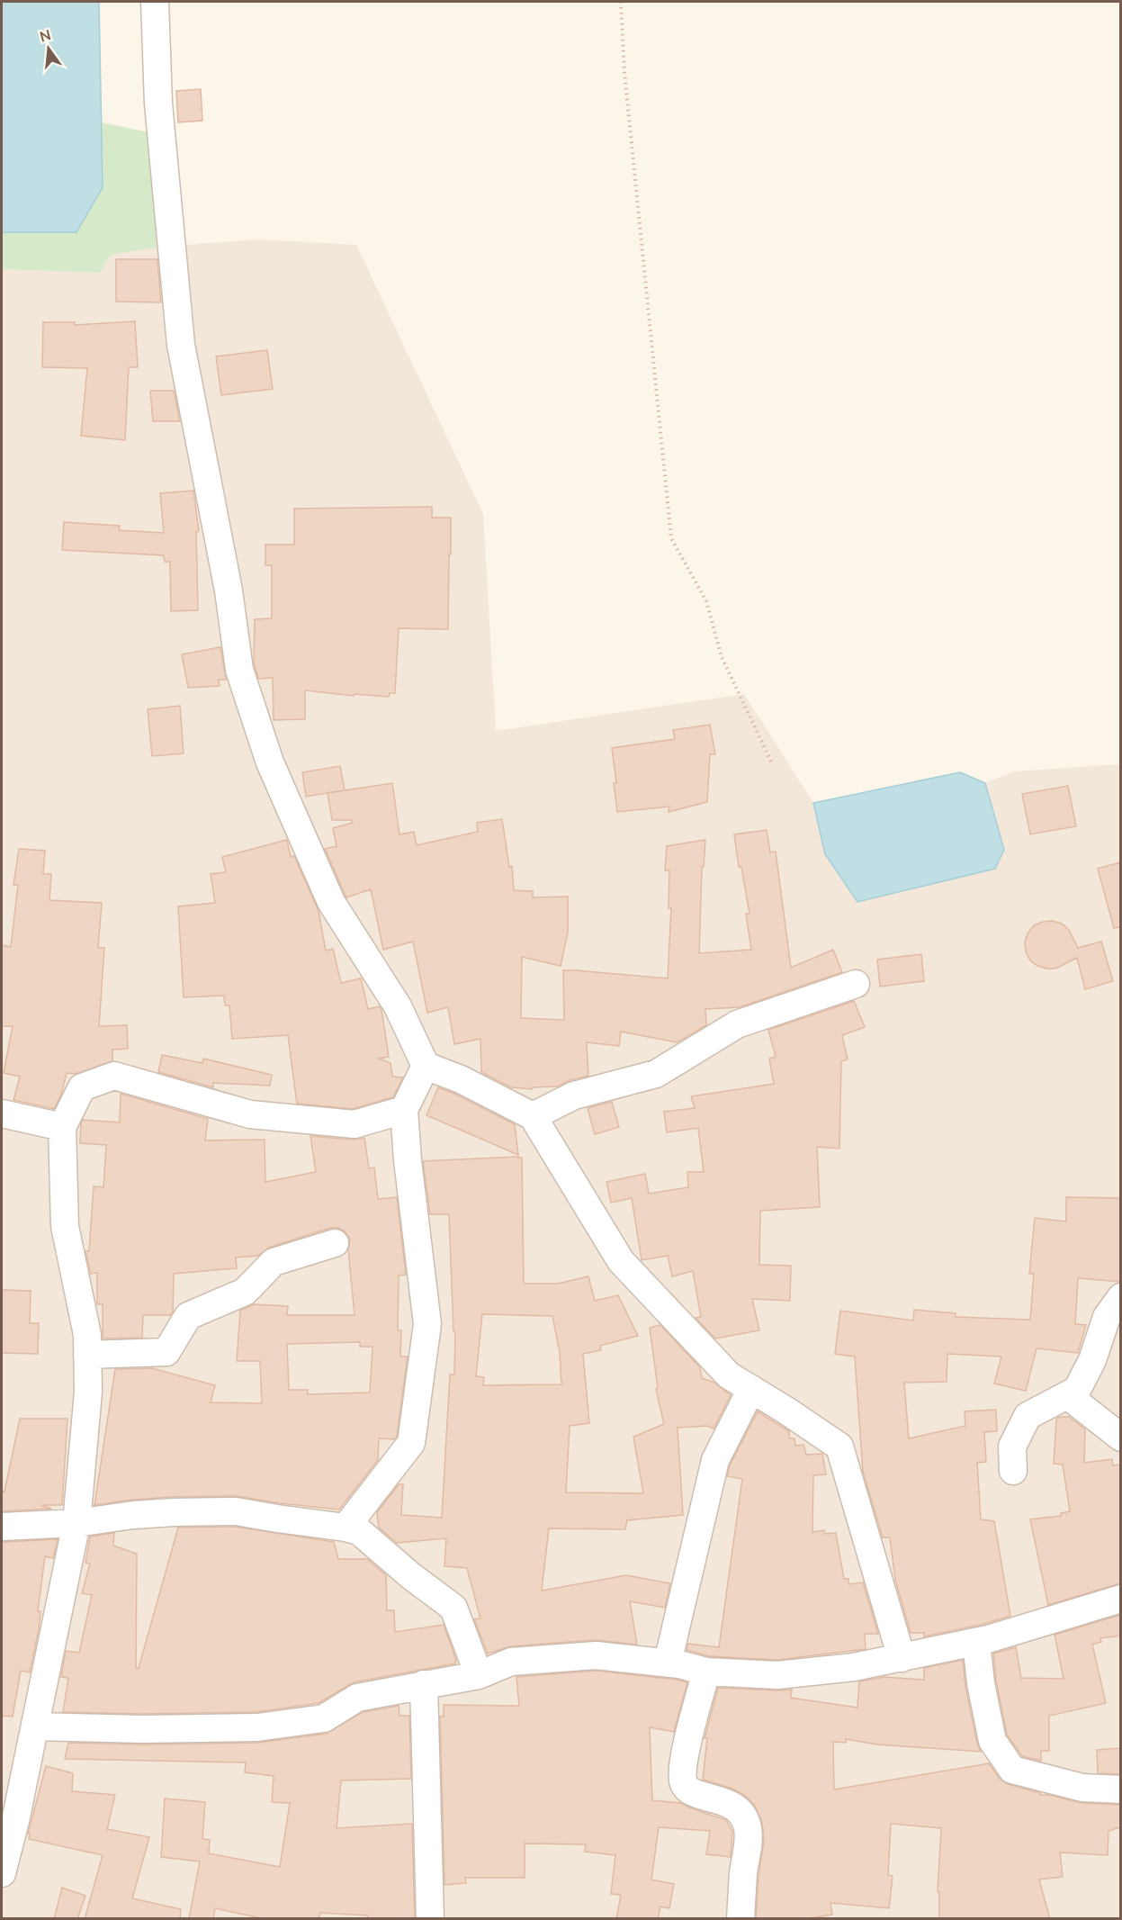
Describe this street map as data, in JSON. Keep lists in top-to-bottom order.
{
  "north": "top"
}
